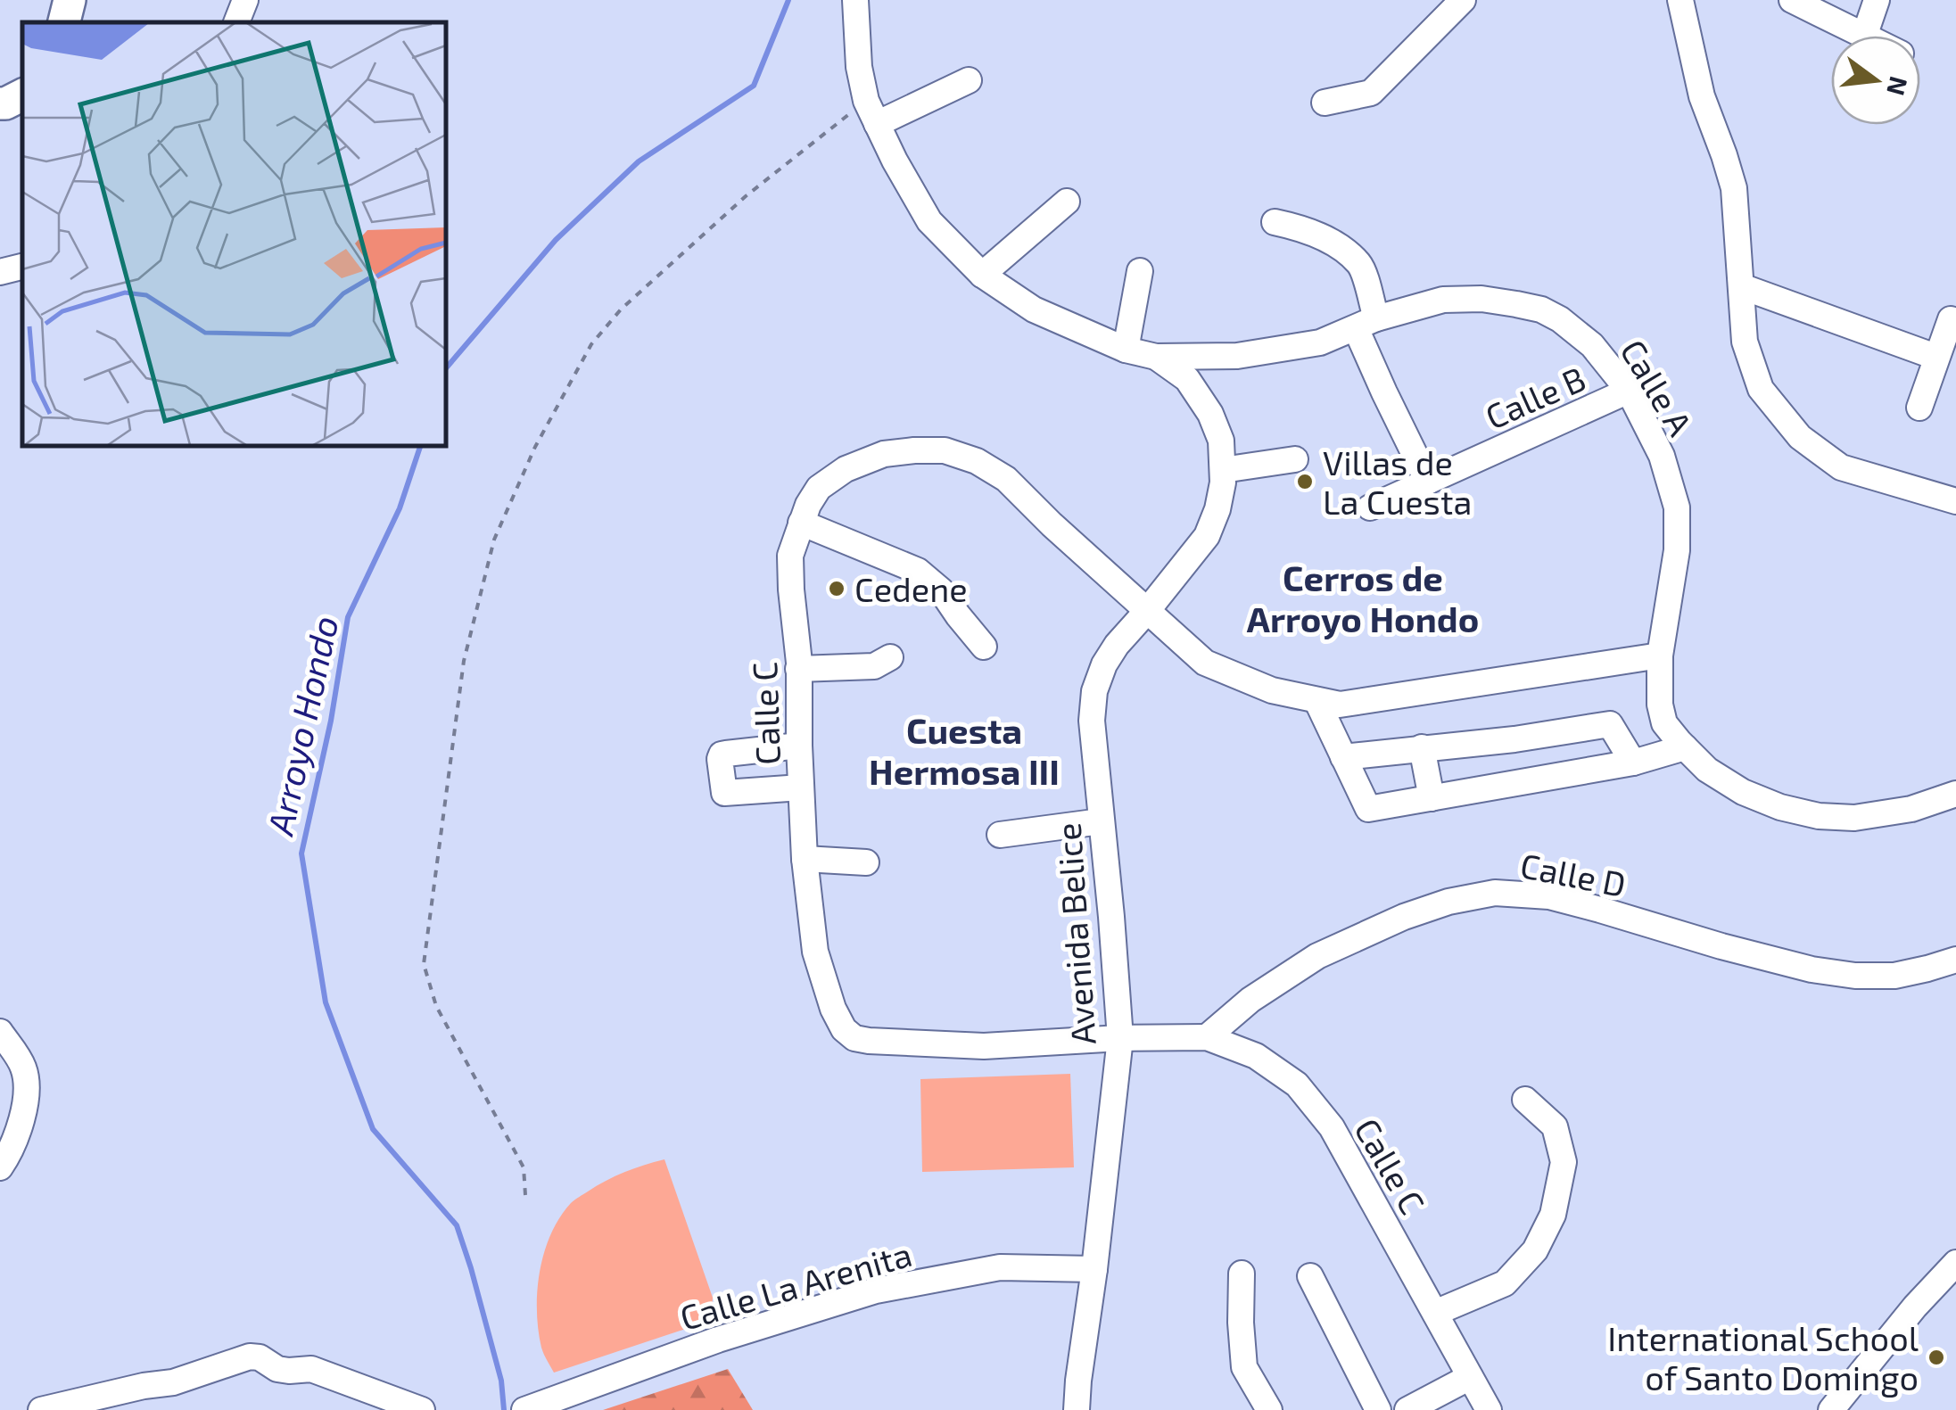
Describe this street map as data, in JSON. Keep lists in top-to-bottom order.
{
  "streets": {
    "street": [
      "Calle A",
      "Calle B",
      "Calle C",
      "Calle D",
      "Avenida Belice",
      "Calle La Arenita"
    ]
  },
  "crossings": [
    ["Calle A", "Calle B"],
    ["Calle A", "Calle C"],
    ["Calle A", "Avenida Belice"],
    ["Calle C", "Calle D"],
    ["Calle C", "Avenida Belice"],
    ["Avenida Belice", "Calle La Arenita"]
  ],
  "districts": ["Cerros de Arroyo Hondo", "Cuesta Hermosa III"],
  "water": ["Arroyo Hondo"],
  "places": ["Villas de La Cuesta", "Cedene", "International School of Santo Domingo"],
  "north": "right"
}
